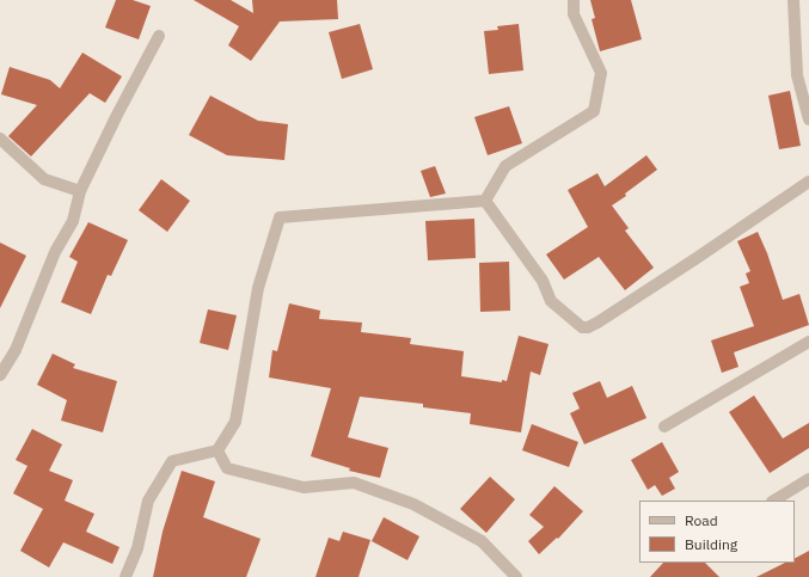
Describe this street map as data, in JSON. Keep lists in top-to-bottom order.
{
  "legend": ["Road", "Building"]
}
